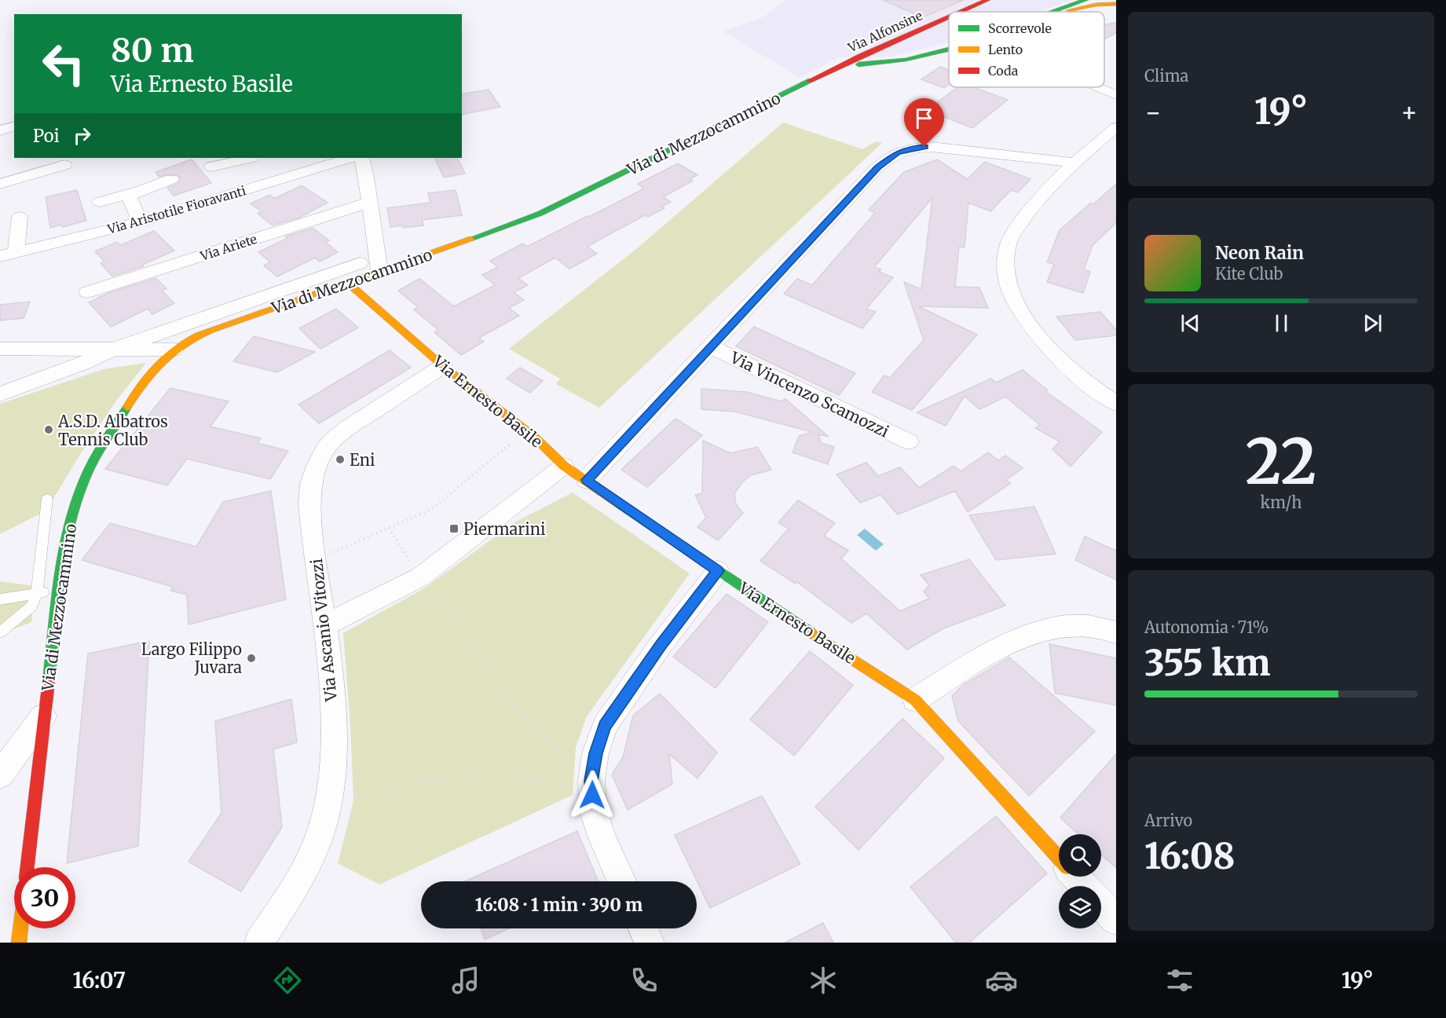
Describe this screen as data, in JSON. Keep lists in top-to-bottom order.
{
  "streets": {
    "main road": ["Via Alfonsine", "Via di Mezzocammino", "Via Ernesto Basile"],
    "street": [
      "Via Aristotile Fioravanti",
      "Via Ariete",
      "Via Vincenzo Scamozzi",
      "Via Ascanio Vitozzi"
    ]
  },
  "crossings": [
    ["Via Alfonsine", "Via di Mezzocammino"],
    ["Via di Mezzocammino", "Via Ernesto Basile"],
    ["Via Ernesto Basile", "Via Ascanio Vitozzi"]
  ],
  "places": {
    "other": ["A.S.D. Albatros Tennis Club", "Eni", "Largo Filippo Juvara"],
    "transit": ["Piermarini"]
  },
  "legend": ["Scorrevole", "Lento", "Coda"],
  "page": {
    "tile": [
      "Clima",
      ["22", "km/h"],
      ["Autonomia · 71%", "355 km"],
      ["Arrivo", "16:08"]
    ],
    "turn": ["80 m", "Via Ernesto Basile"],
    "heat": ["−", "19°", "+"],
    "then": "Poi",
    "song": ["Neon Rain", "Kite Club"],
    "limit": "30",
    "trip": "16:08 · 1 min · 390 m",
    "tabs": ["16:07", "19°"]
  }
}
